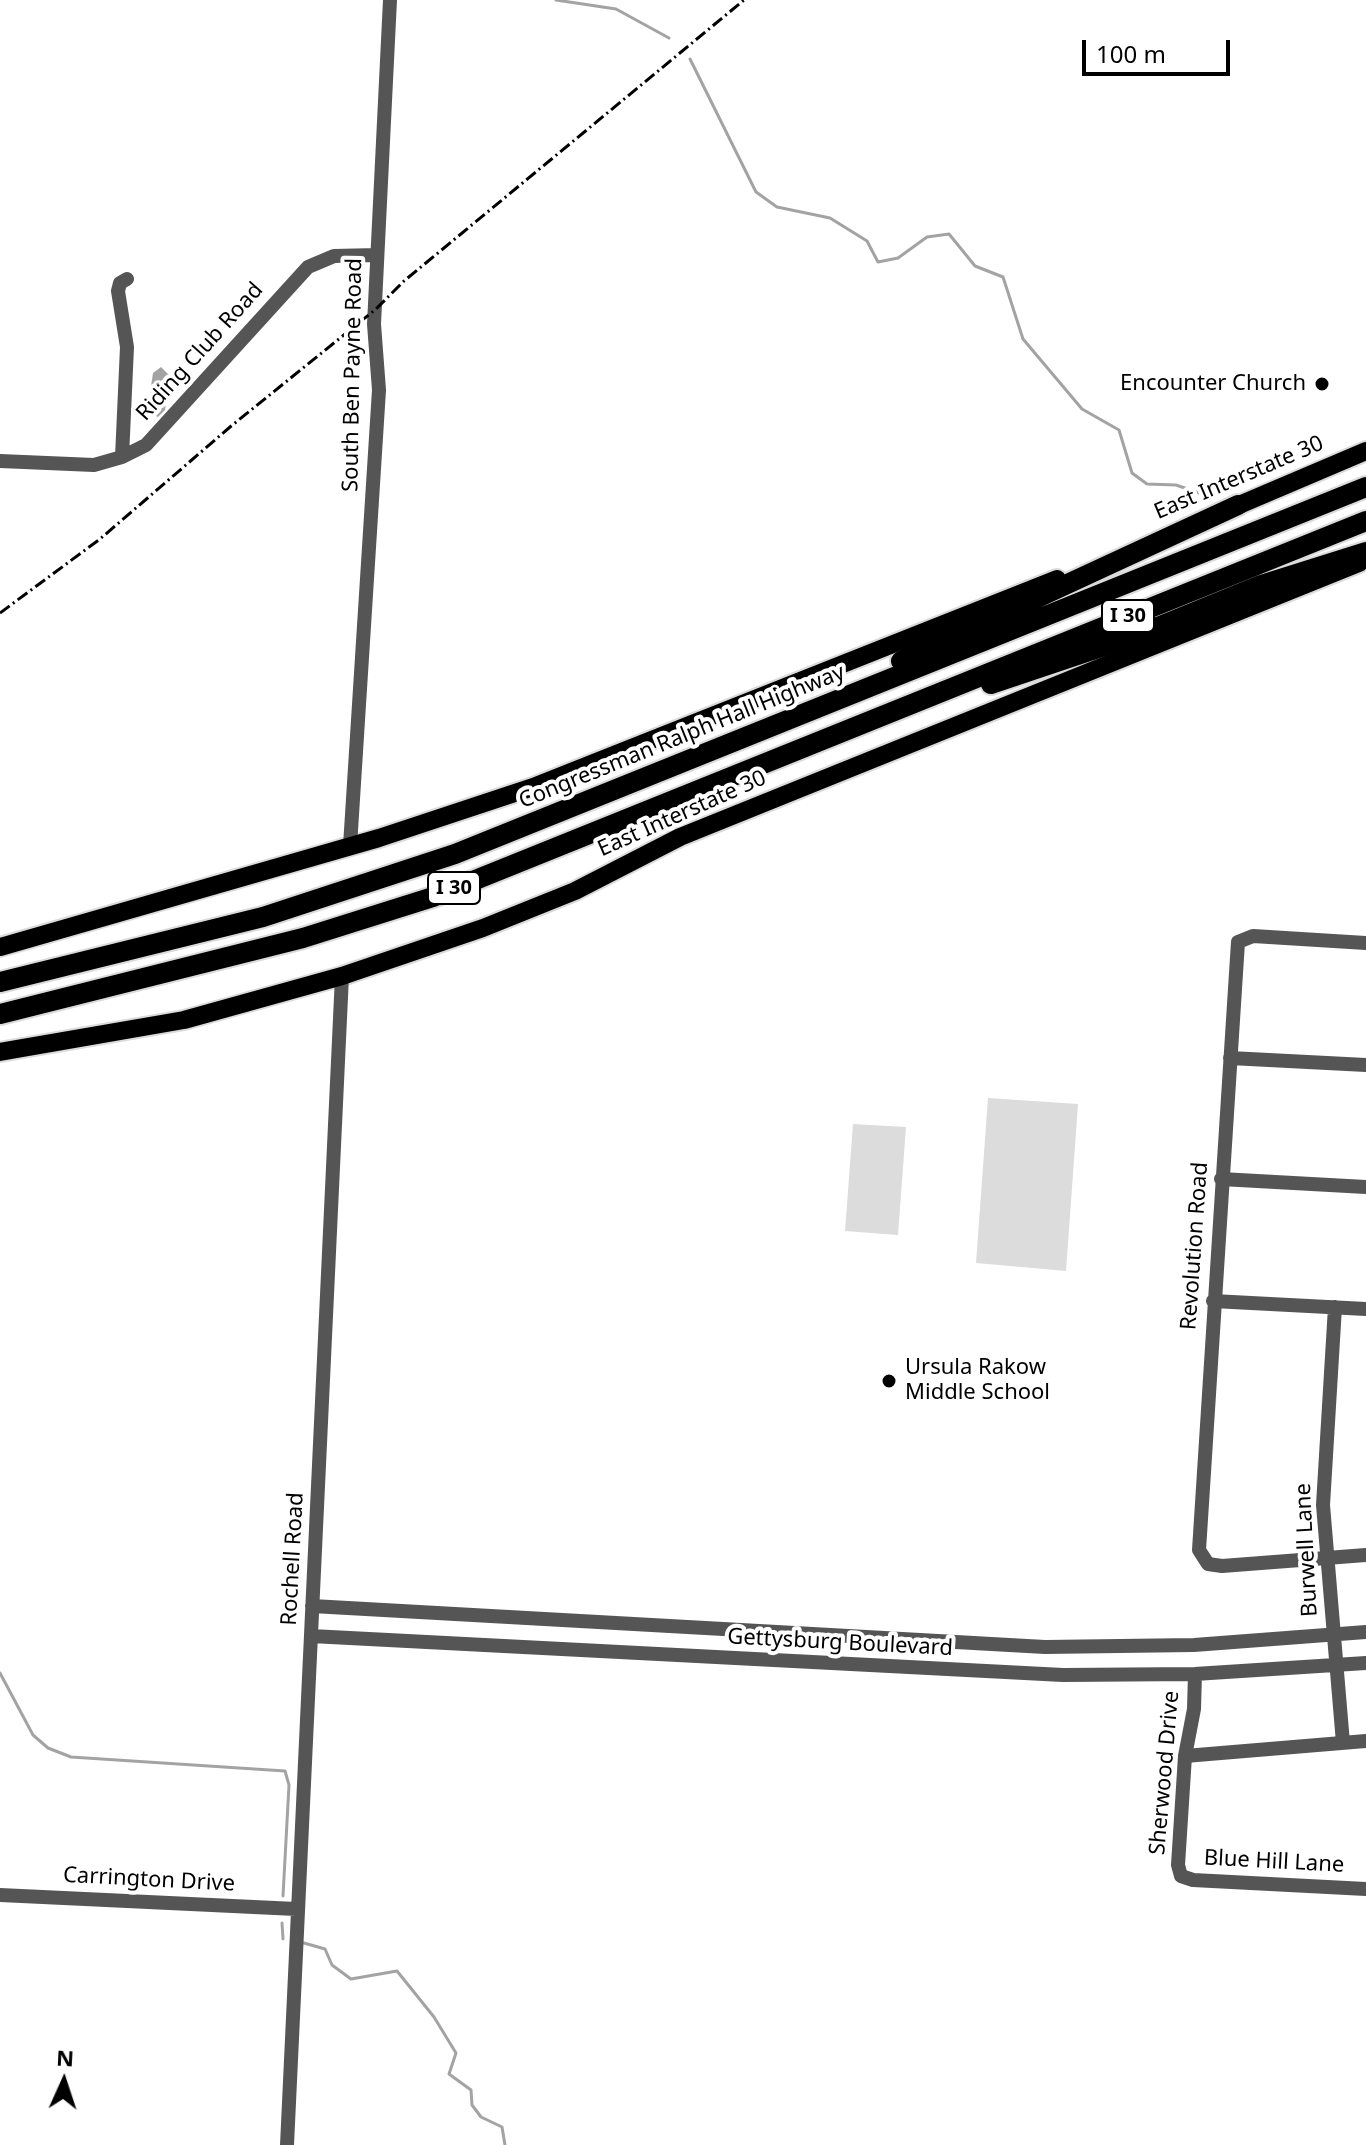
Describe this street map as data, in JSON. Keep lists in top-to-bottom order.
{
  "streets": {
    "highway": ["I 30", "Congressman Ralph Hall Highway"],
    "main road": ["East Interstate 30"],
    "street": [
      "Riding Club Road",
      "South Ben Payne Road",
      "Revolution Road",
      "Burwell Lane",
      "Rochell Road",
      "Gettysburg Boulevard",
      "Sherwood Drive",
      "Blue Hill Lane",
      "Carrington Drive"
    ]
  },
  "crossings": [
    ["Riding Club Road", "South Ben Payne Road"],
    ["South Ben Payne Road", "East Interstate 30"],
    ["East Interstate 30", "Rochell Road"],
    ["Revolution Road", "Burwell Lane"],
    ["Burwell Lane", "Gettysburg Boulevard"],
    ["Rochell Road", "Gettysburg Boulevard"],
    ["Rochell Road", "Carrington Drive"],
    ["Gettysburg Boulevard", "Sherwood Drive"],
    ["Sherwood Drive", "Blue Hill Lane"]
  ],
  "places": ["Encounter Church", "Ursula Rakow Middle School"],
  "scale_bar": "100 m",
  "north": "top"
}
